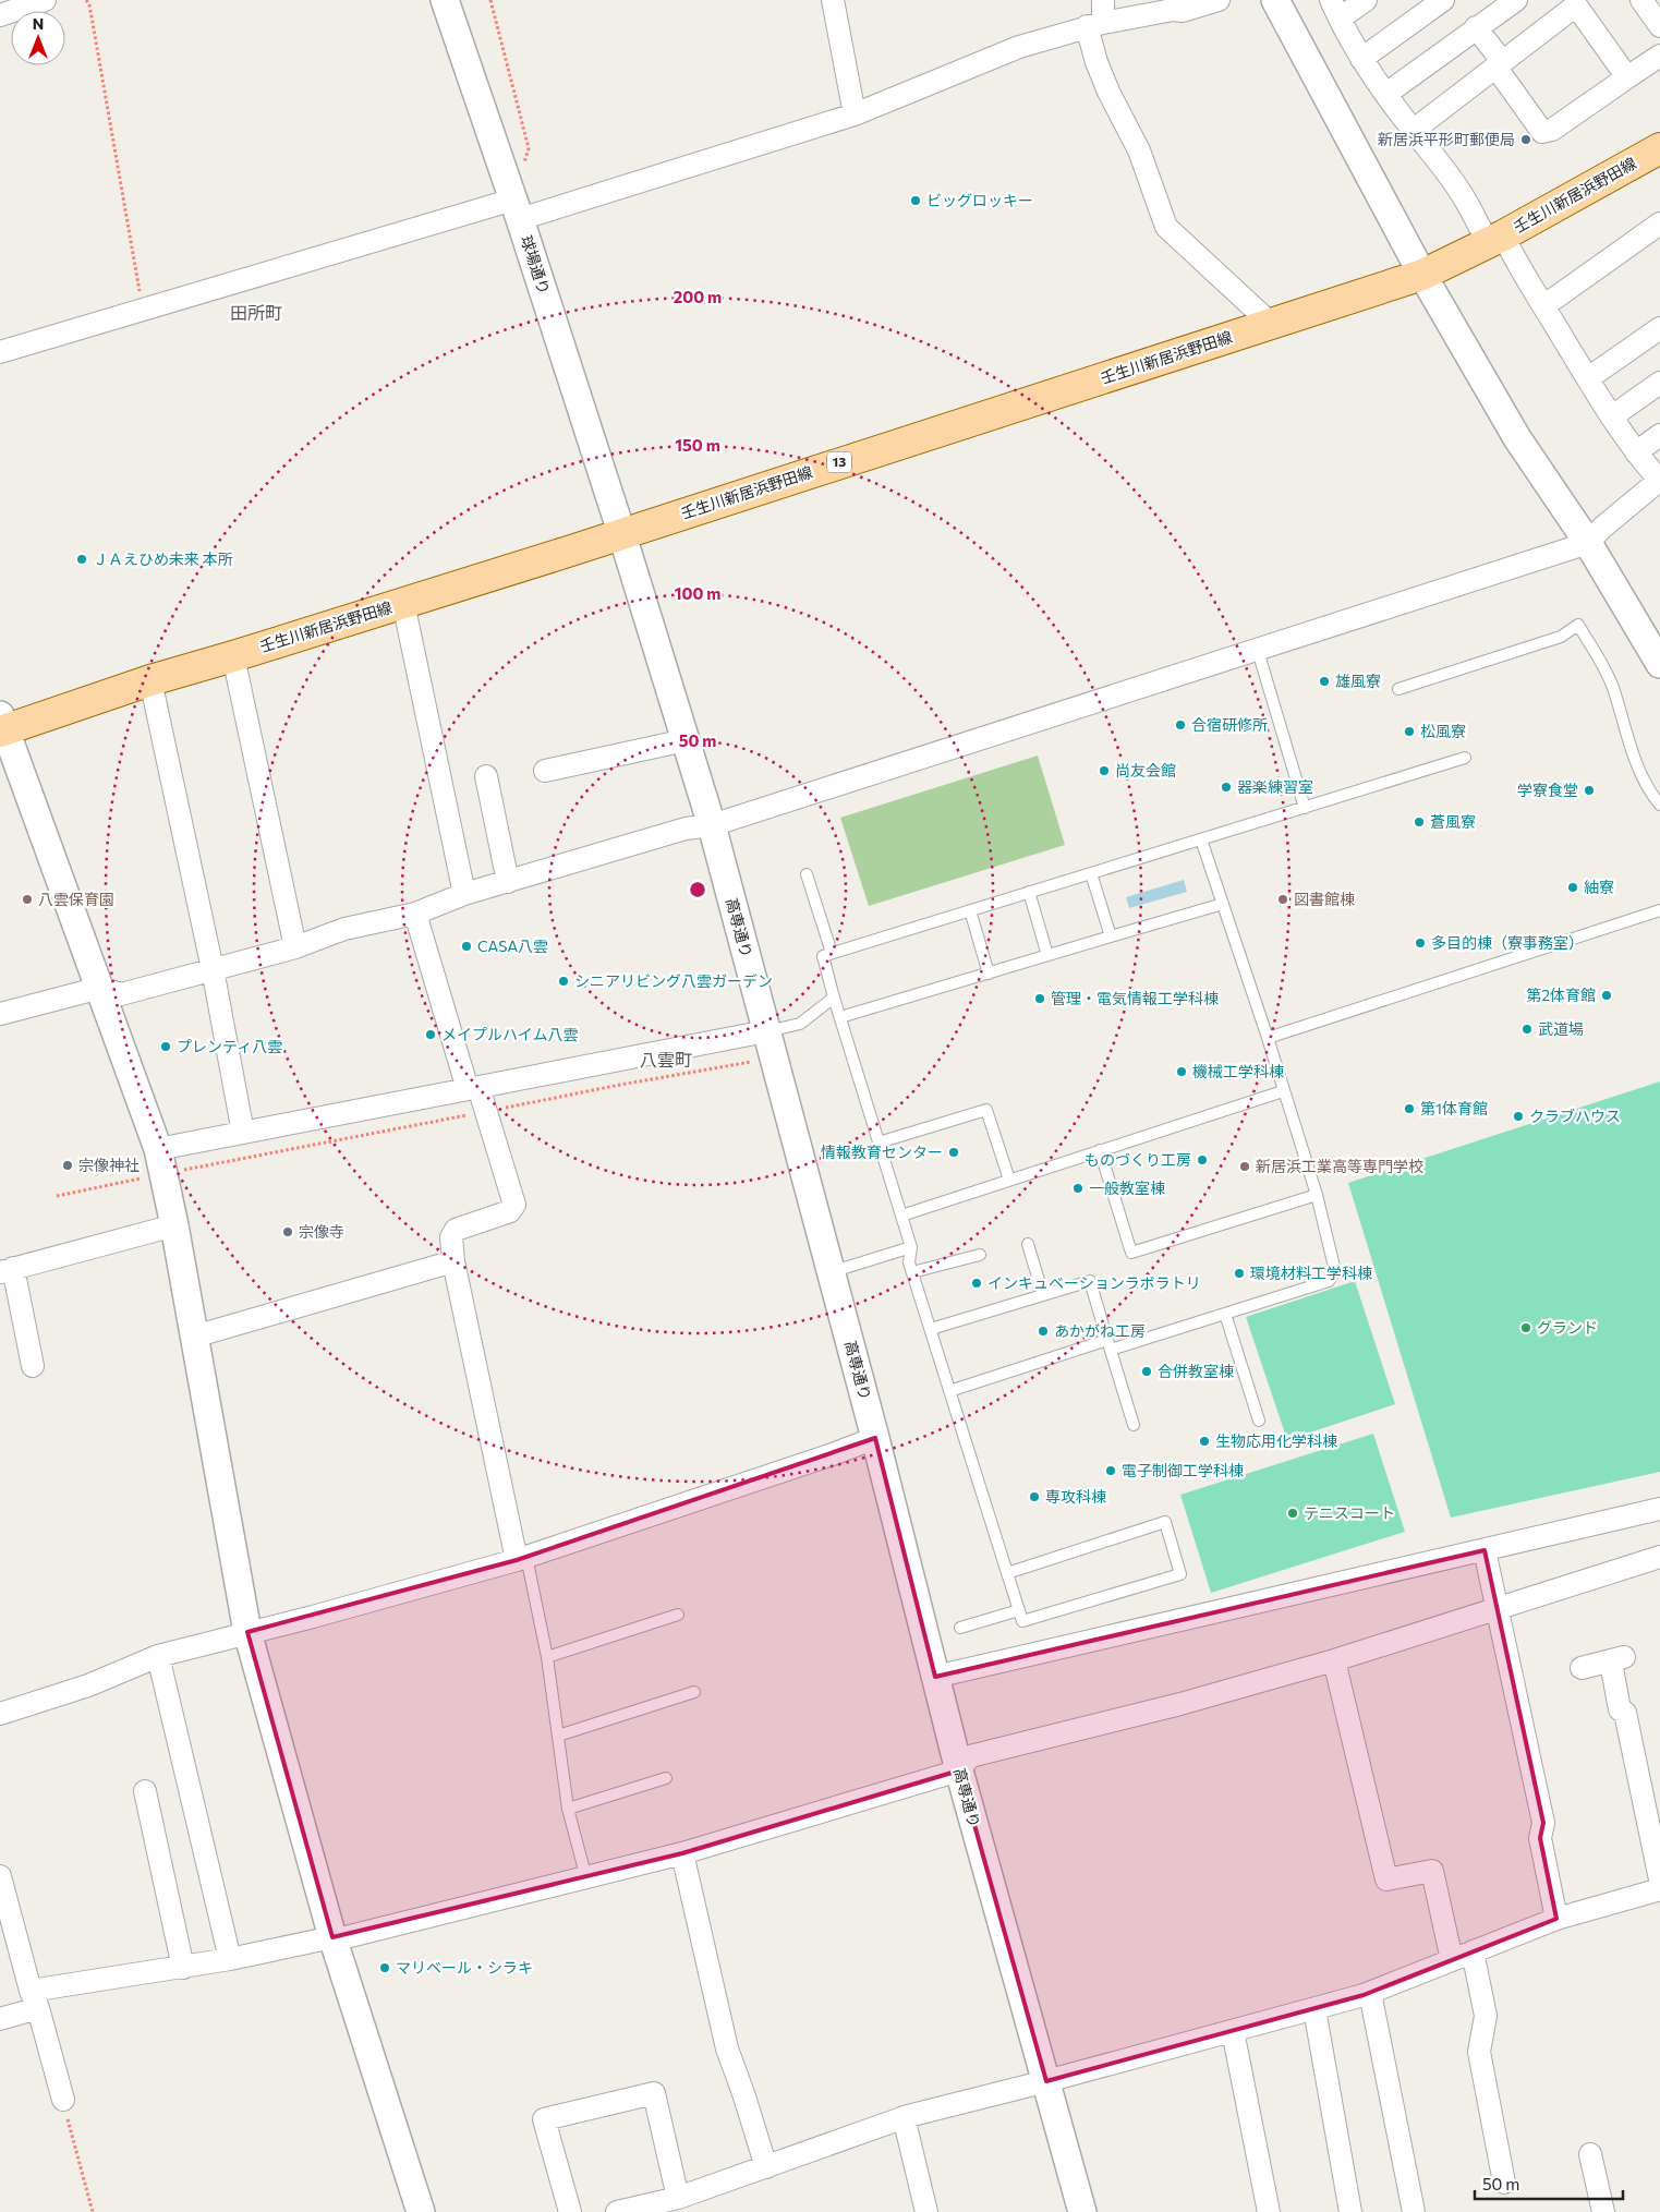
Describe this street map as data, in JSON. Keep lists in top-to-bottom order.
{
  "streets": {
    "main road": ["壬生川新居浜野田線", "13"],
    "street": ["球場通り", "高専通り"]
  },
  "crossings": [
    ["壬生川新居浜野田線", "球場通り"],
    ["壬生川新居浜野田線", "高専通り"],
    ["球場通り", "高専通り"]
  ],
  "districts": ["田所町", "八雲町"],
  "places": [
    "新居浜平形町郵便局",
    "ビッグロッキー",
    "ＪＡえひめ未来 本所",
    "雄風寮",
    "合宿研修所",
    "松風寮",
    "尚友会館",
    "器楽練習室",
    "学寮食堂",
    "蒼風寮",
    "紬寮",
    "八雲保育園",
    "図書館棟",
    "多目的棟（寮事務室）",
    "CASA八雲",
    "シニアリビング八雲ガーデン",
    "第2体育館",
    "管理・電気情報工学科棟",
    "武道場",
    "メイプルハイム八雲",
    "プレンティ八雲",
    "機械工学科棟",
    "第1体育館",
    "クラブハウス",
    "情報教育センター",
    "ものづくり工房",
    "宗像神社",
    "新居浜工業高等専門学校",
    "一般教室棟",
    "宗像寺",
    "環境材料工学科棟",
    "インキュベーションラボラトリ",
    "グランド",
    "あかがね工房",
    "合併教室棟",
    "生物応用化学科棟",
    "電子制御工学科棟",
    "専攻科棟",
    "テニスコート",
    "マリベール・シラキ"
  ],
  "scale_bar": "50 m",
  "north": "top",
  "rings": [
    "200 m",
    "150 m",
    "100 m",
    "50 m"
  ]
}
